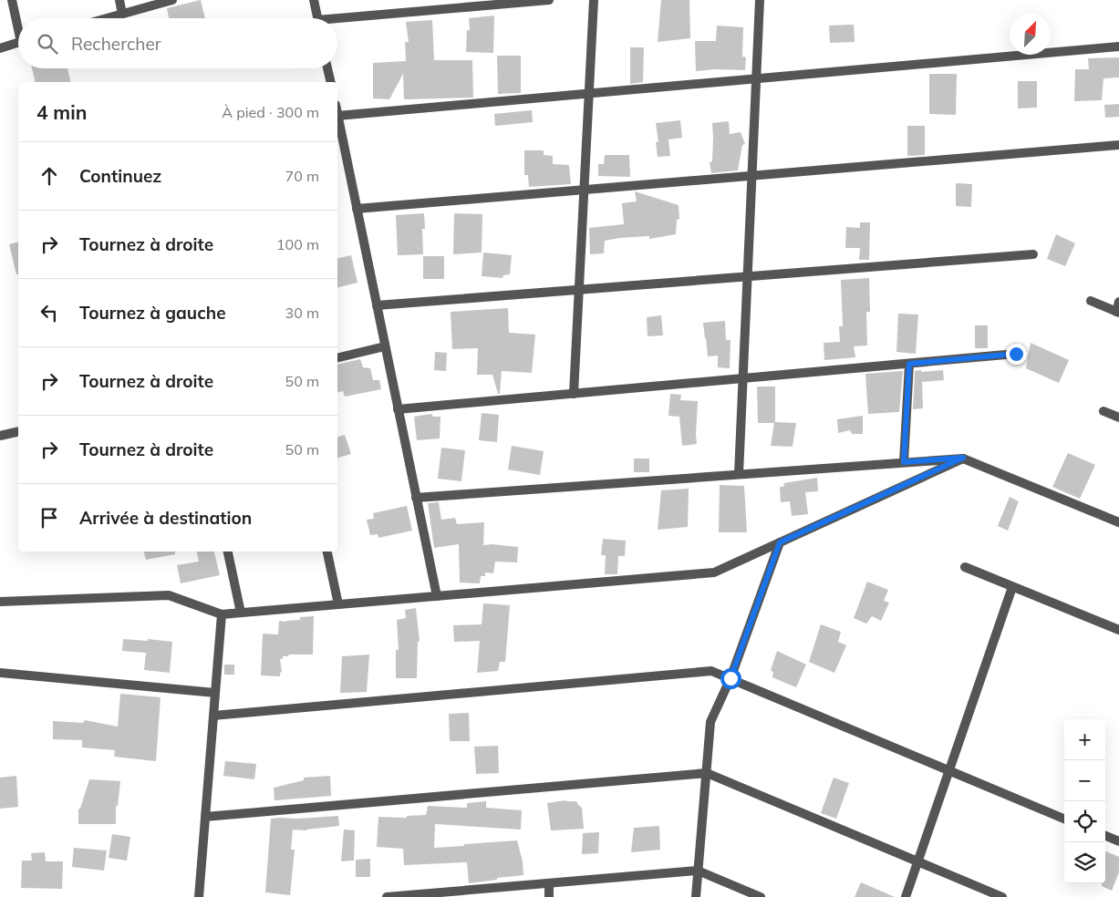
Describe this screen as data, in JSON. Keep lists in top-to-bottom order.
{
  "north": "top right",
  "page": {
    "search": "Rechercher",
    "heading": ["4 min", "À pied · 300 m"],
    "list": [
      ["Continuez", "70 m"],
      ["Tournez à droite", "100 m"],
      ["Tournez à gauche", "30 m"],
      ["Tournez à droite", "50 m"],
      ["Tournez à droite", "50 m"],
      "Arrivée à destination"
    ],
    "map_buttons": ["+", "−"]
  }
}
